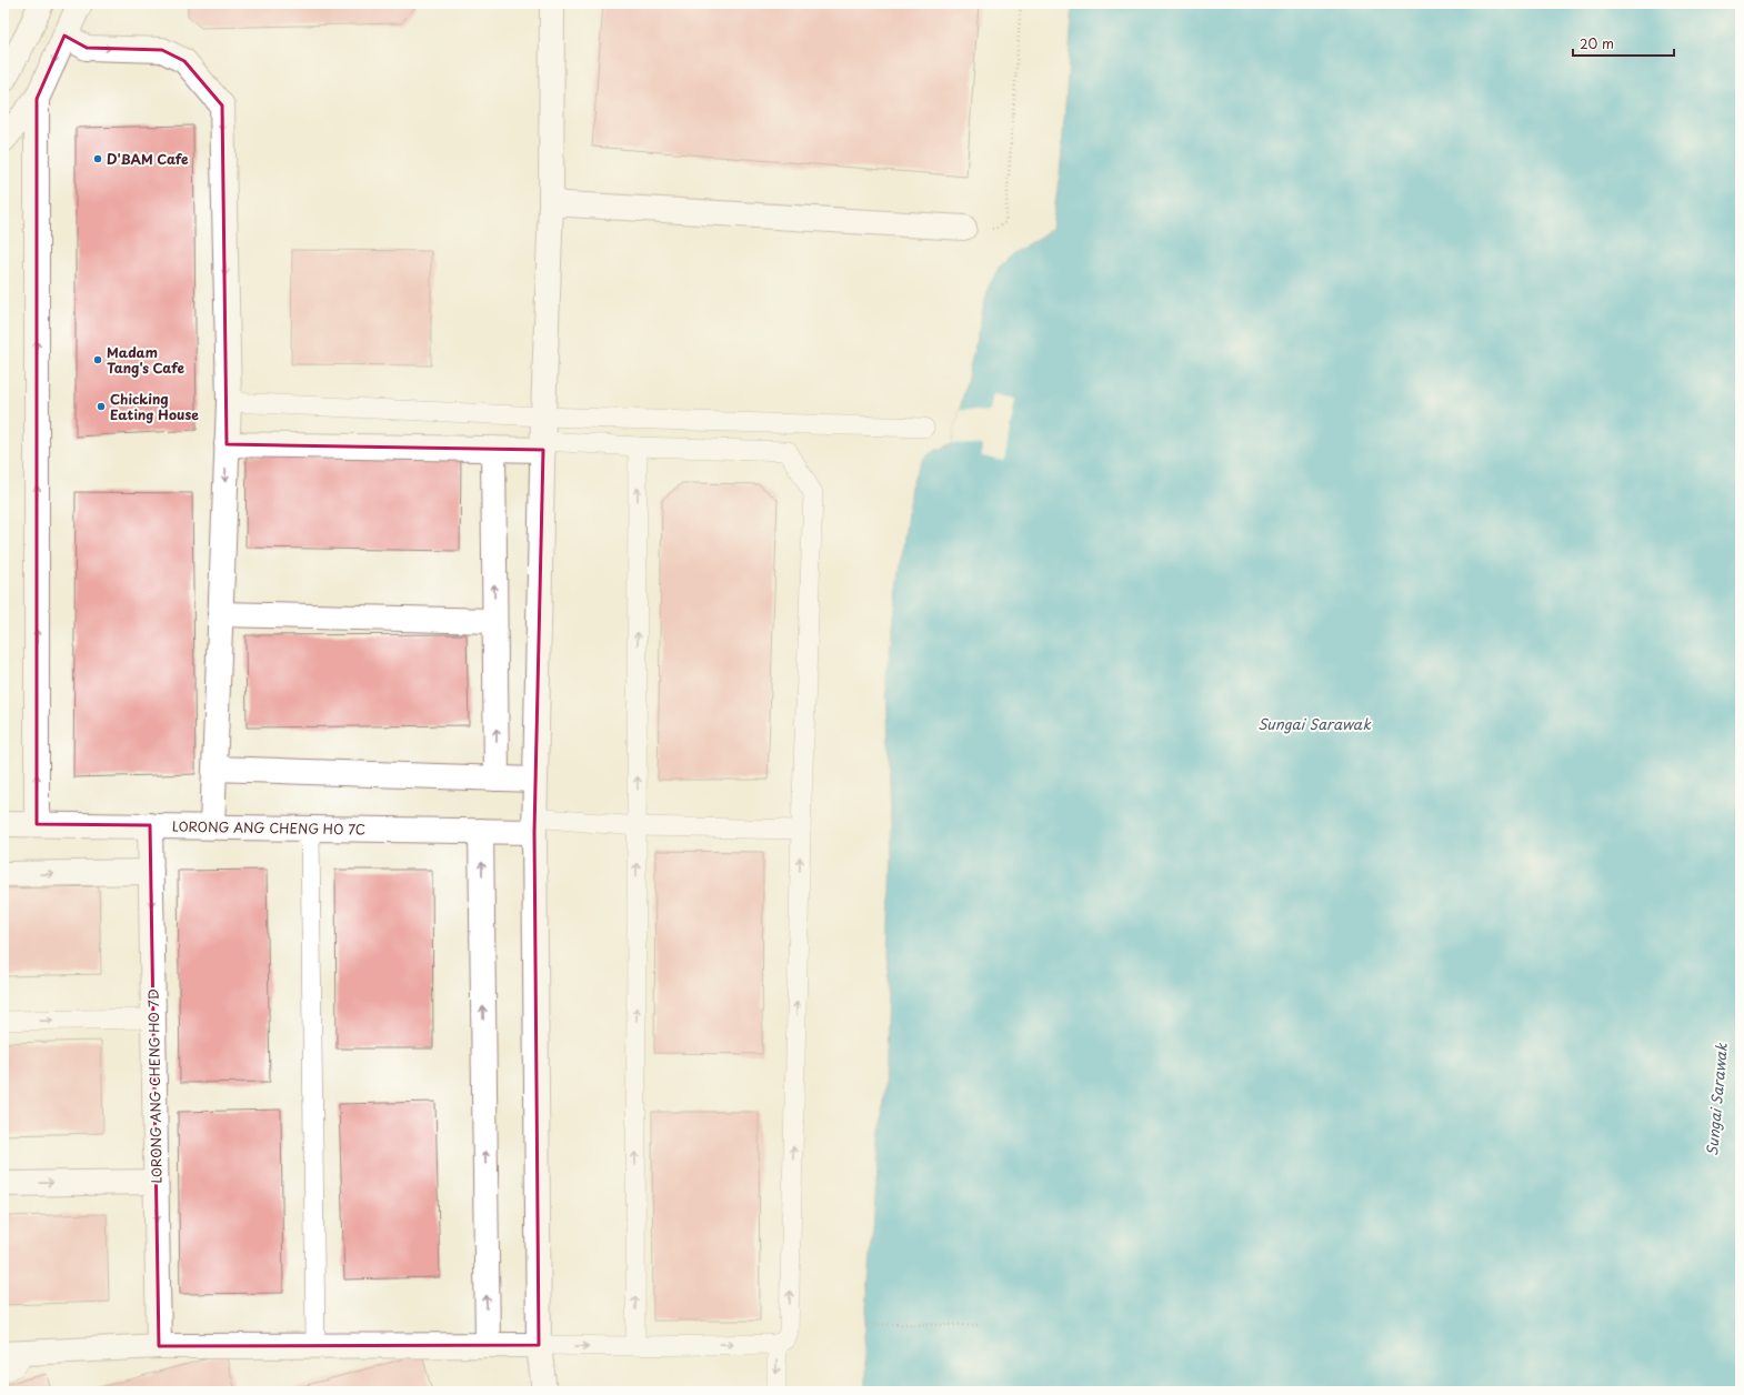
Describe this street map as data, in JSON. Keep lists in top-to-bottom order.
{
  "streets": {
    "street": ["LORONG ANG CHENG HO 7C", "LORONG ANG CHENG HO 7D"]
  },
  "crossings": [
    ["LORONG ANG CHENG HO 7C", "LORONG ANG CHENG HO 7D"]
  ],
  "one_way": ["LORONG ANG CHENG HO 7D"],
  "water": ["Sungai Sarawak"],
  "places": ["D'BAM Cafe", "Madam Tang's Cafe", "Chicking Eating House"],
  "scale_bar": "20 m"
}
